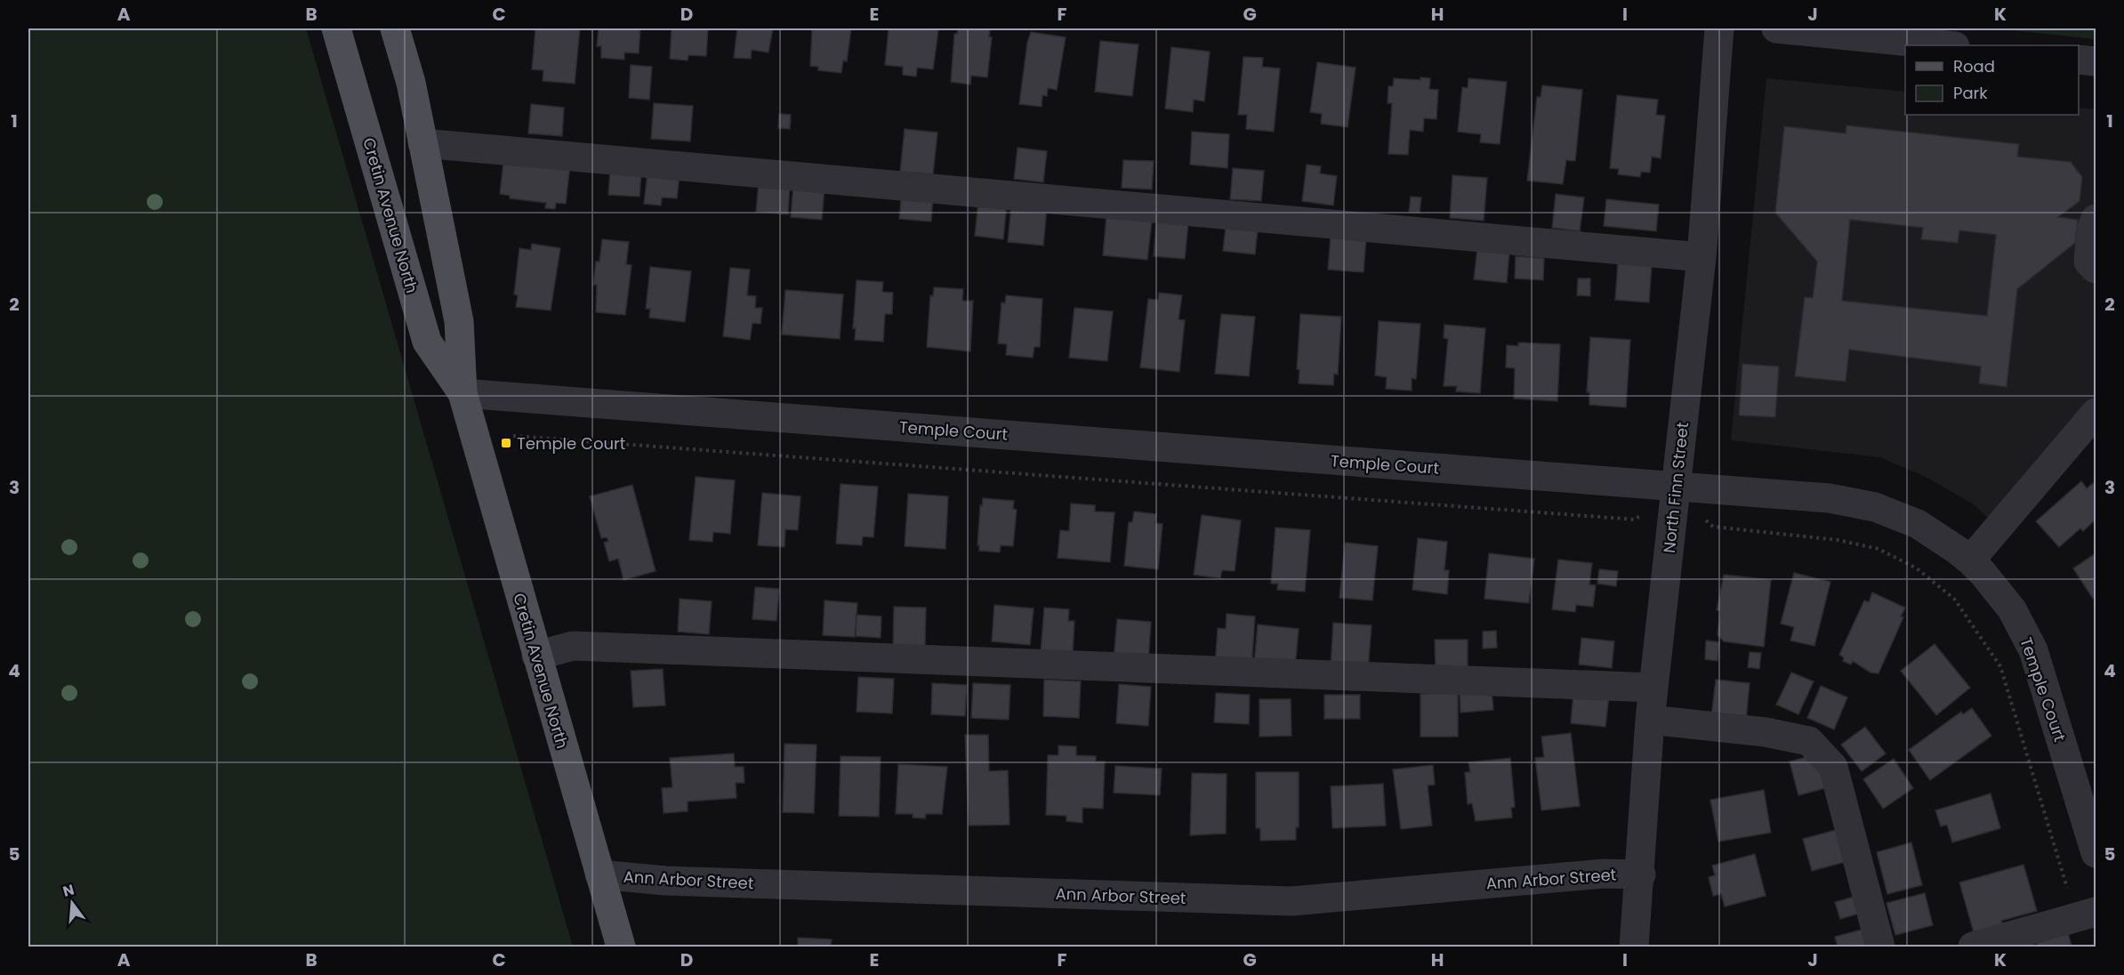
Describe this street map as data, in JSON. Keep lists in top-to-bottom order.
{
  "streets": {
    "main road": ["Cretin Avenue North"],
    "street": ["Temple Court", "North Finn Street", "Ann Arbor Street"]
  },
  "crossings": [
    ["Cretin Avenue North", "Temple Court"],
    ["Cretin Avenue North", "Ann Arbor Street"],
    ["Temple Court", "North Finn Street"],
    ["North Finn Street", "Ann Arbor Street"]
  ],
  "places": {
    "transit": ["Temple Court"]
  },
  "legend": ["Road", "Park"],
  "north": "top",
  "grid": {
    "columns": [
      "A",
      "B",
      "C",
      "D",
      "E",
      "F",
      "G",
      "H",
      "I",
      "J",
      "K"
    ],
    "rows": [
      "1",
      "2",
      "3",
      "4",
      "5"
    ]
  }
}
